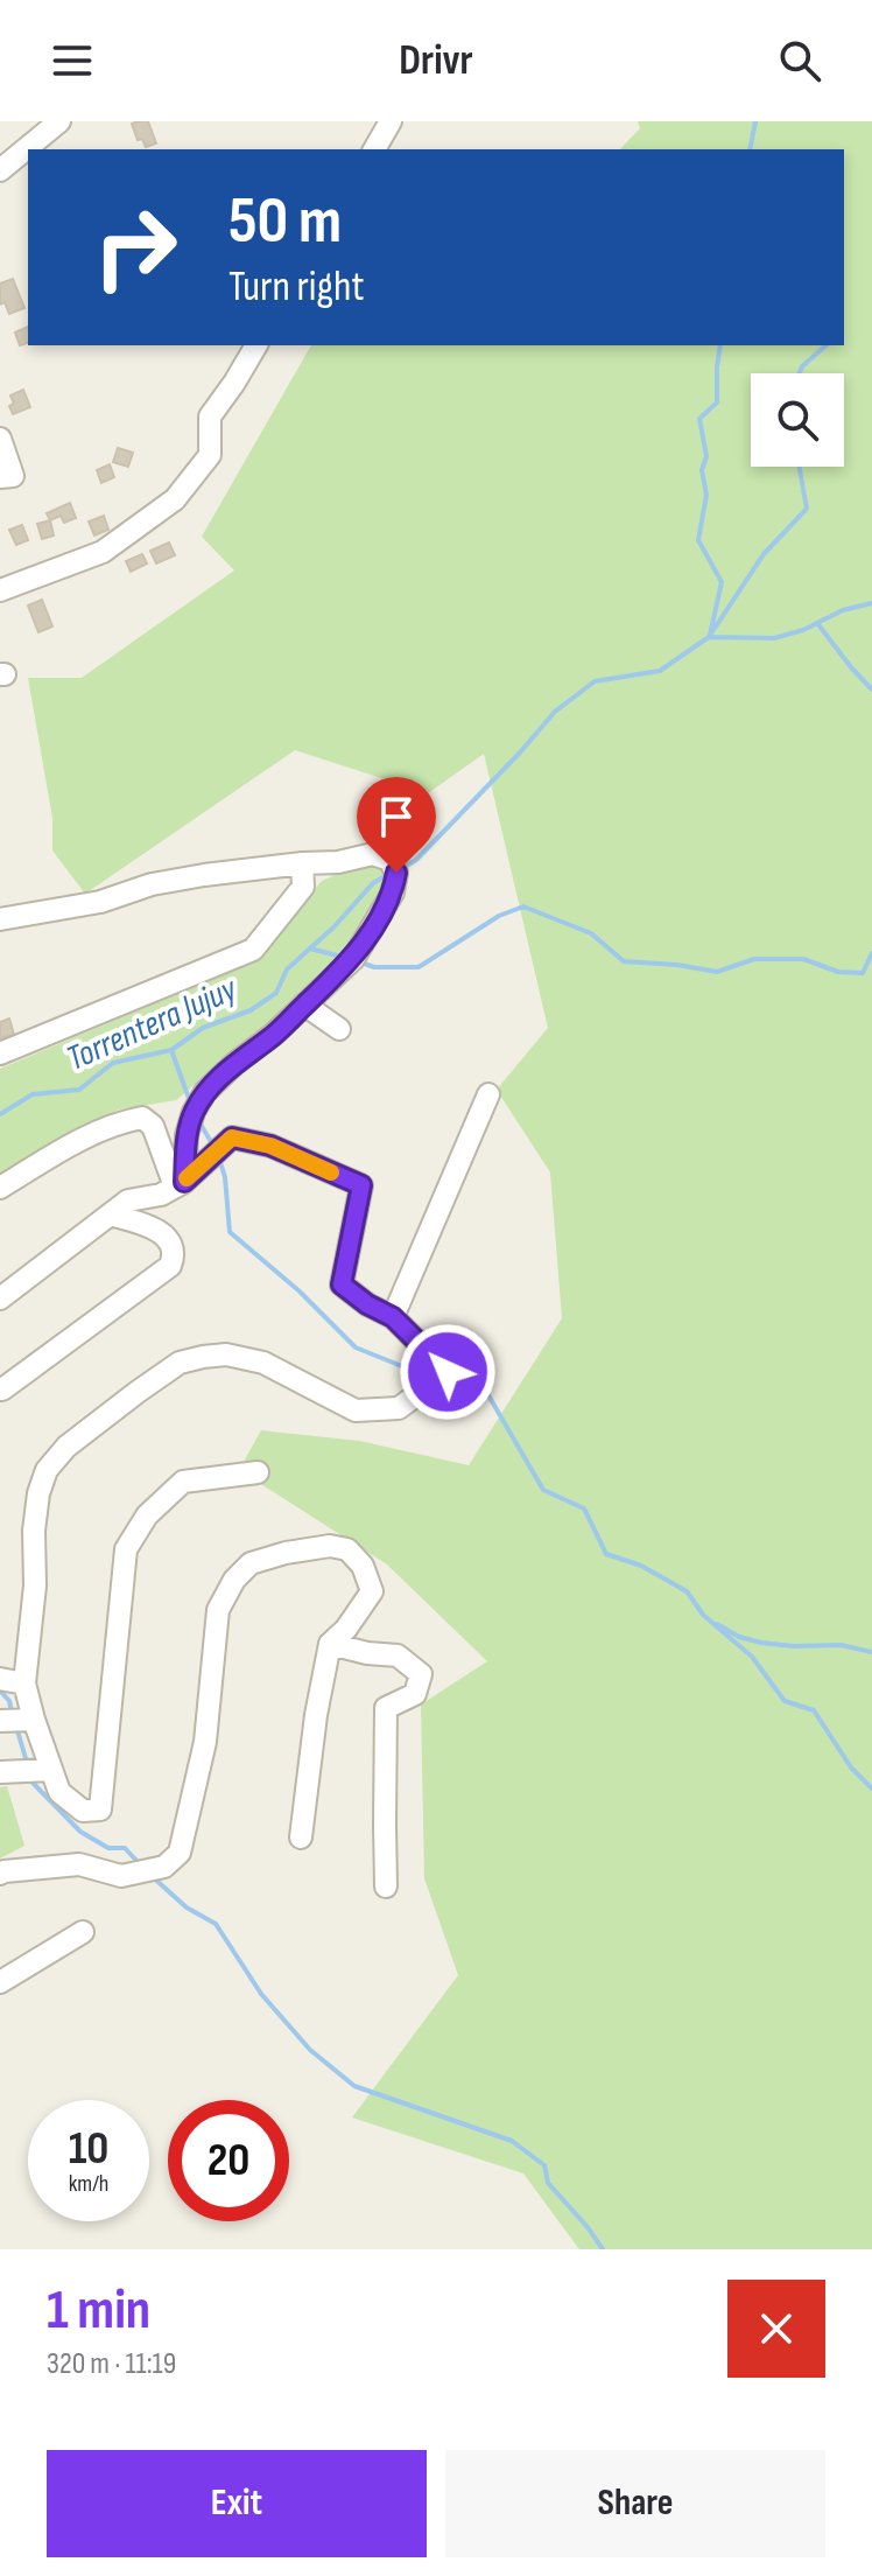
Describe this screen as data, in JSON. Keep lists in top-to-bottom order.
{
  "water": ["Torrentera Jujuy"],
  "page": {
    "header": "Drivr",
    "turn": ["50 m", "Turn right"],
    "speed": "10 km/h",
    "limit": "20",
    "heading": ["1 min", "320 m · 11:19"],
    "buttons": ["Exit", "Share"]
  }
}
